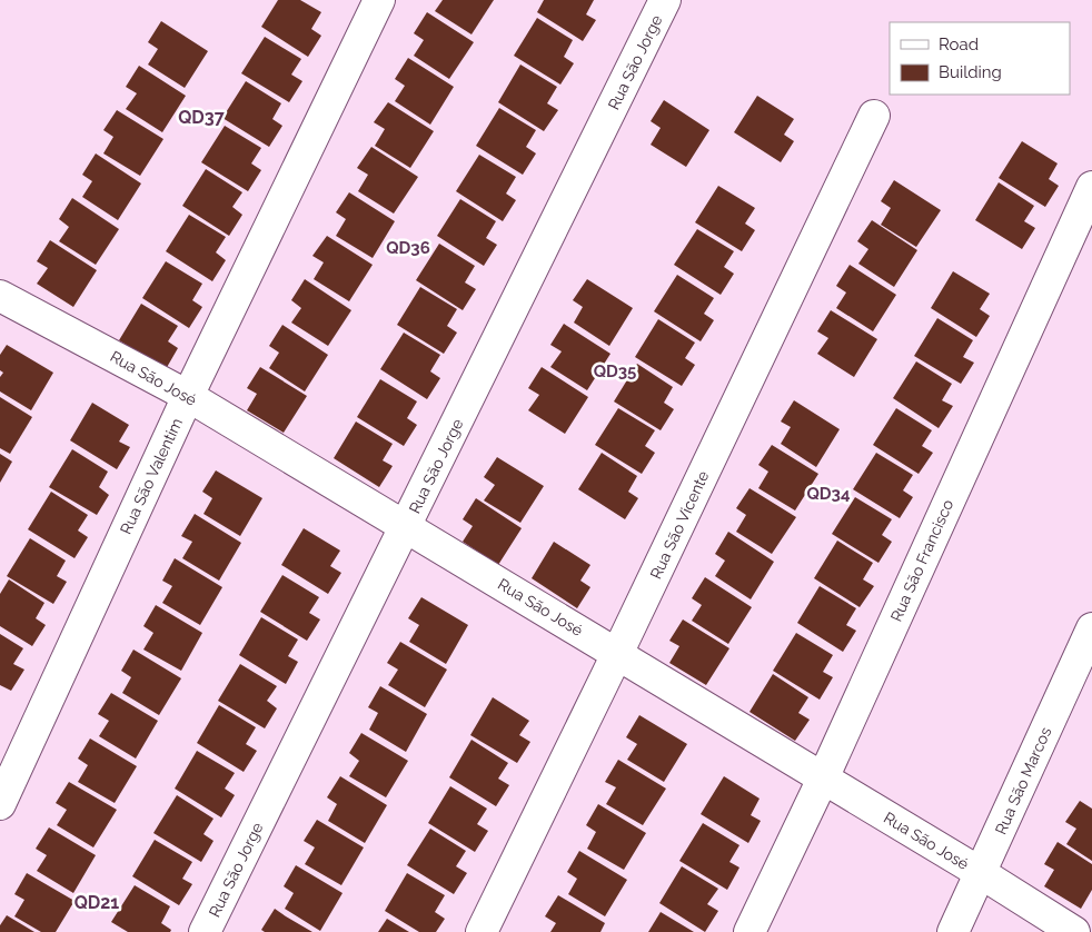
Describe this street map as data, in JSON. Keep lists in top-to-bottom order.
{
  "streets": {
    "street": [
      "Rua São Jorge",
      "Rua São José",
      "Rua São Valentim",
      "Rua São Vicente",
      "Rua São Francisco",
      "Rua São Marcos"
    ]
  },
  "crossings": [
    ["Rua São Jorge", "Rua São José"],
    ["Rua São José", "Rua São Valentim"],
    ["Rua São José", "Rua São Vicente"],
    ["Rua São José", "Rua São Francisco"],
    ["Rua São José", "Rua São Marcos"]
  ],
  "districts": [
    "QD37",
    "QD36",
    "QD35",
    "QD34",
    "QD21"
  ],
  "legend": ["Road", "Building"]
}
